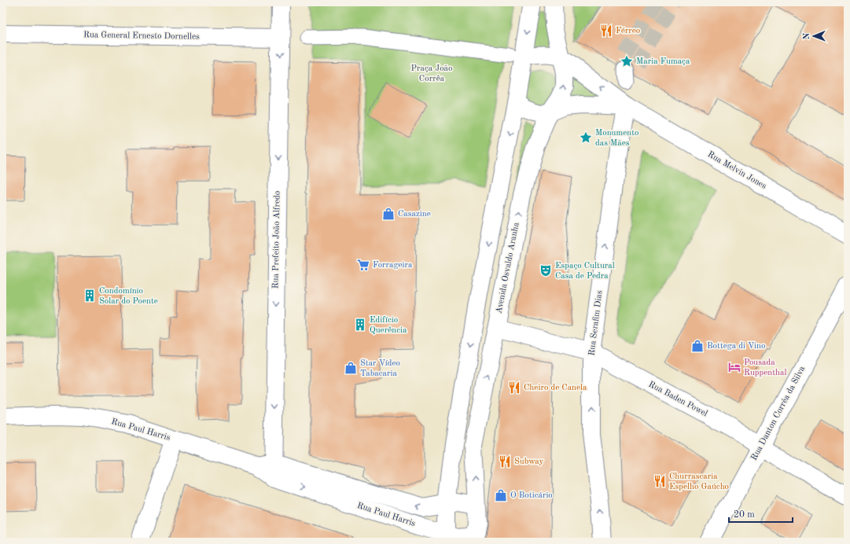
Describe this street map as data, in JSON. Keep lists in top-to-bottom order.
{
  "streets": {
    "street": [
      "Rua General Ernesto Dornelles",
      "Rua Melvin Jones",
      "Rua Prefeito João Alfredo",
      "Avenida Osvaldo Aranha",
      "Rua Serafim Dias",
      "Rua Baden Powel",
      "Rua Danton Corrêa da Silva",
      "Rua Paul Harris"
    ]
  },
  "crossings": [
    ["Rua General Ernesto Dornelles", "Rua Prefeito João Alfredo"],
    ["Rua Melvin Jones", "Avenida Osvaldo Aranha"],
    ["Rua Melvin Jones", "Rua Serafim Dias"],
    ["Rua Prefeito João Alfredo", "Rua Paul Harris"],
    ["Avenida Osvaldo Aranha", "Rua Baden Powel"],
    ["Avenida Osvaldo Aranha", "Rua Paul Harris"],
    ["Rua Serafim Dias", "Rua Baden Powel"],
    ["Rua Baden Powel", "Rua Danton Corrêa da Silva"]
  ],
  "one_way": ["Rua Prefeito João Alfredo"],
  "parks": ["Praça João Corrêa"],
  "places": {
    "restaurant": [
      "Férreo",
      "Cheiro de Canela",
      "Subway",
      "Churrascaria Espelho Gaúcho"
    ],
    "place": ["Maria Fumaça", "Monumento das Mães"],
    "shop": [
      "Casazine",
      "Bottega di Vino",
      "Star Vídeo Tabacaria",
      "O Boticário"
    ],
    "supermarket": ["Forrageira"],
    "theatre": ["Espaço Cultural Casa de Pedra"],
    "building": ["Condomínio Solar do Poente", "Edifício Querência"],
    "hotel": ["Pousada Ruppenthal"]
  },
  "scale_bar": "20 m",
  "north": "left"
}
